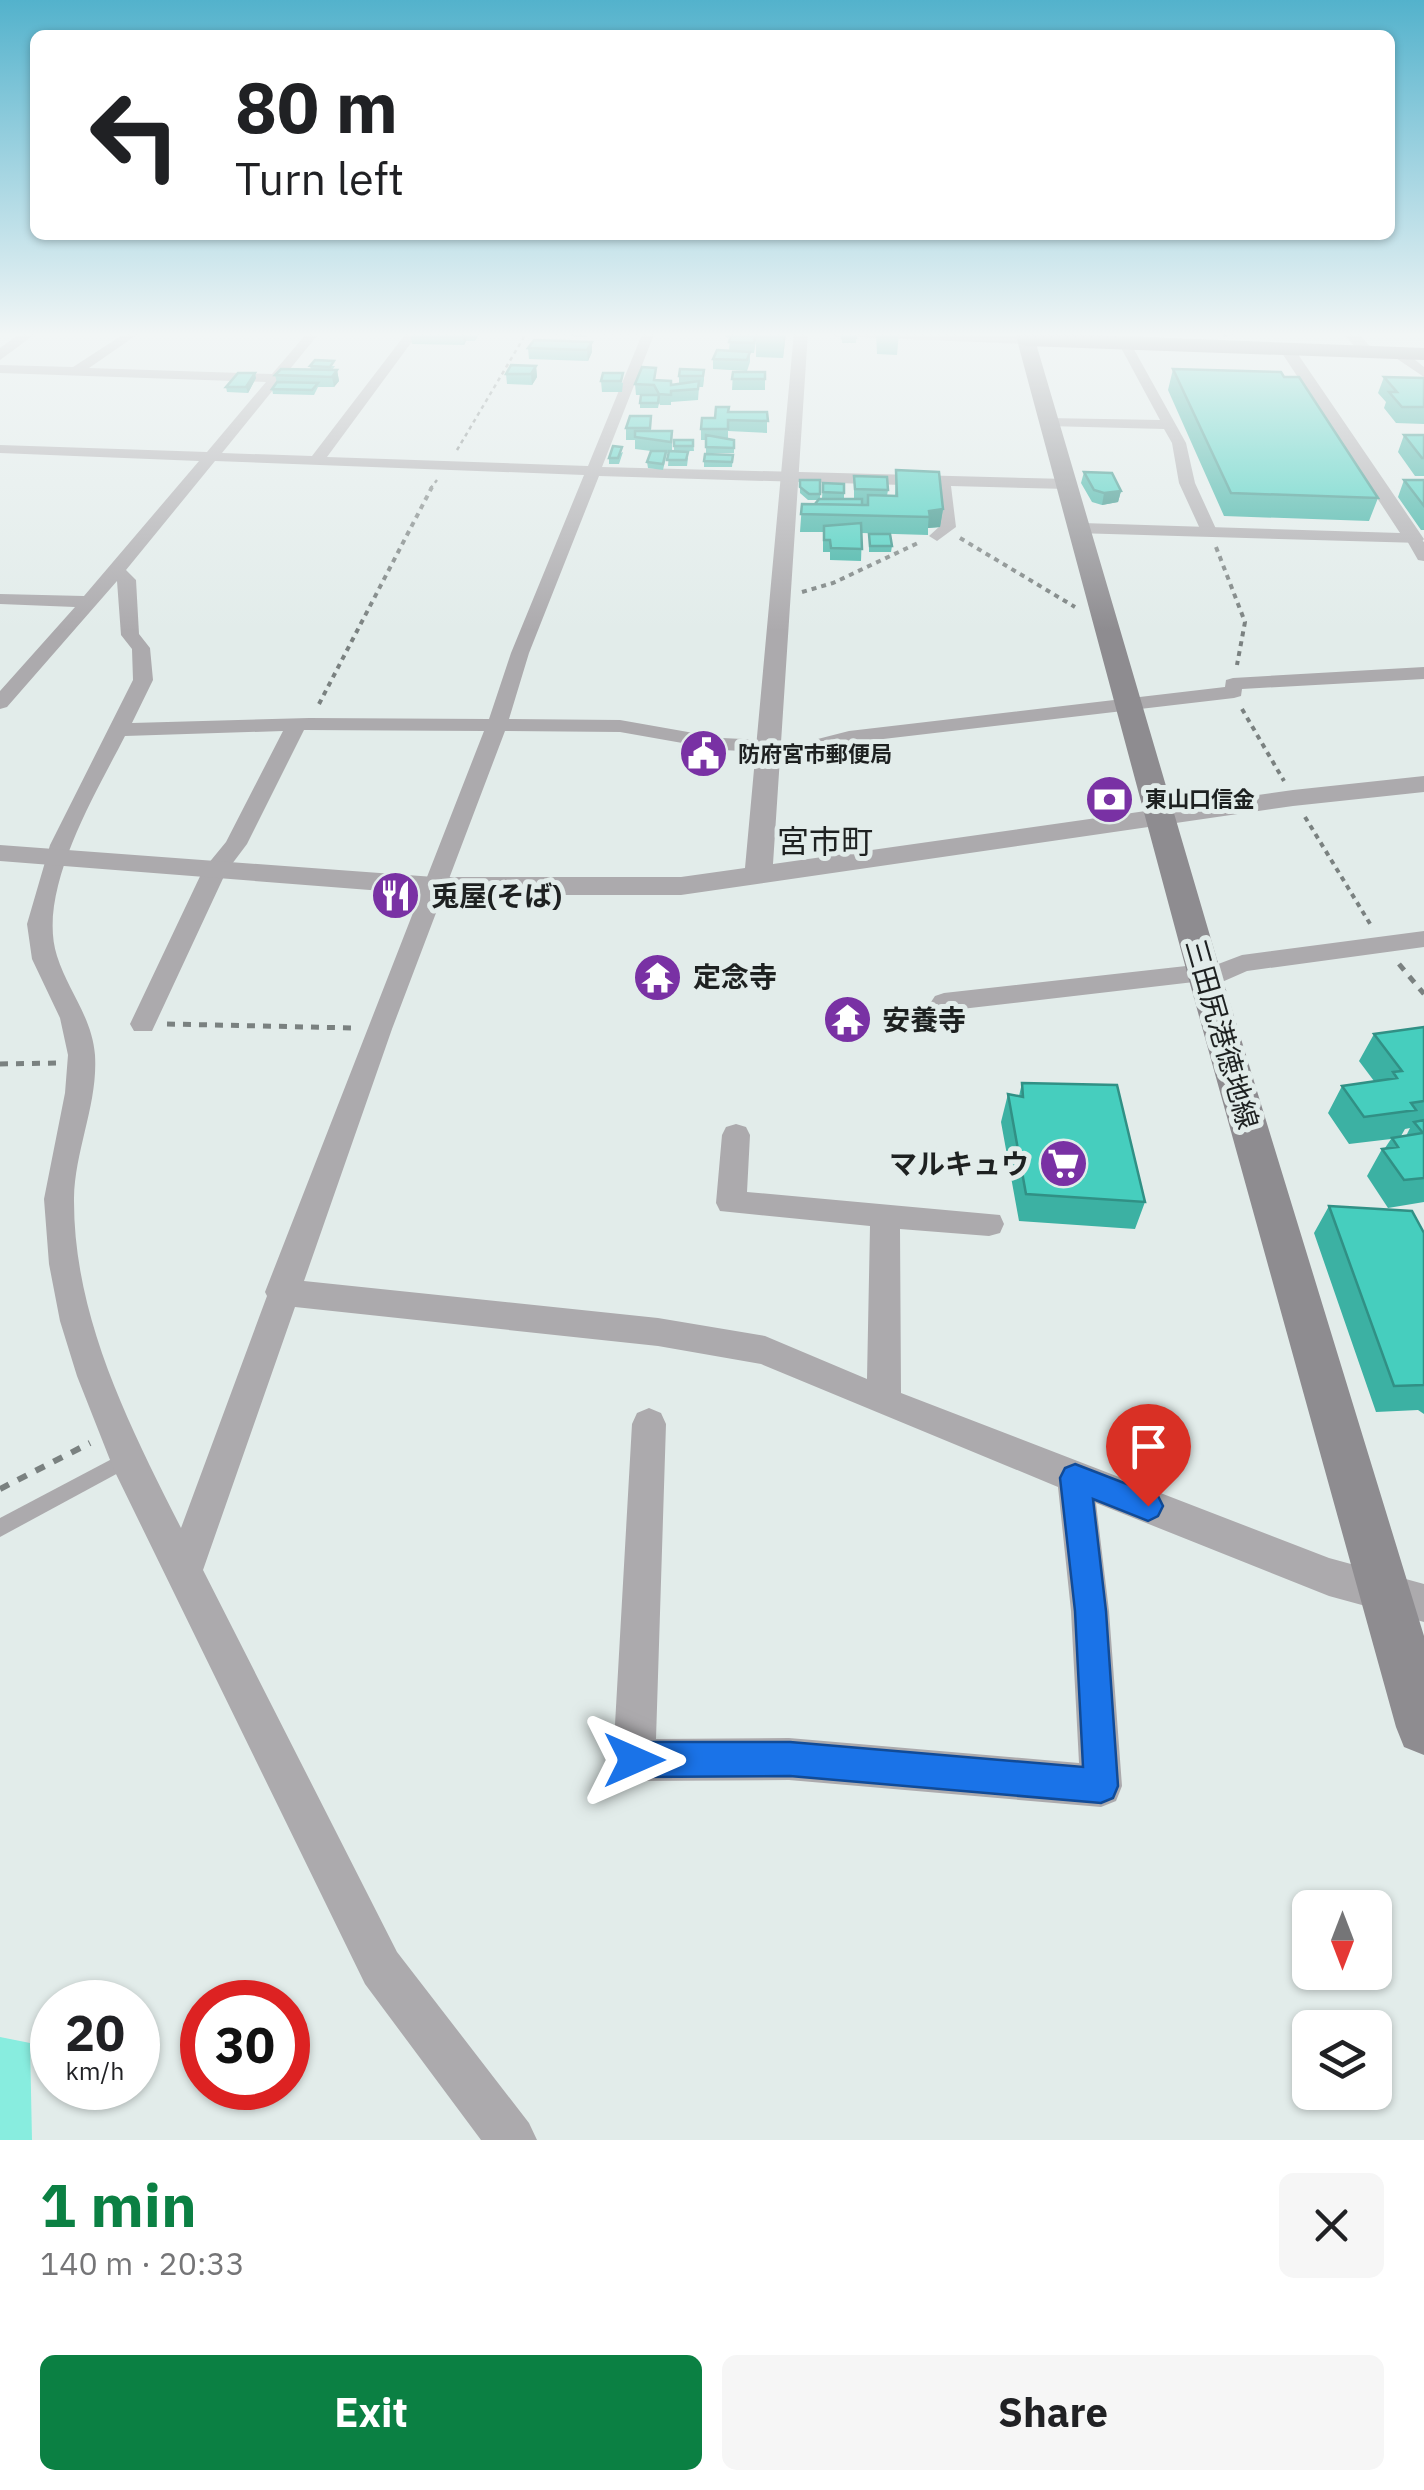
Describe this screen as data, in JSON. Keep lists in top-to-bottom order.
{
  "streets": {
    "main road": ["三田尻港徳地線"]
  },
  "districts": ["宮市町"],
  "places": {
    "public building": ["防府宮市郵便局"],
    "bank": ["東山口信金"],
    "restaurant": ["兎屋(そば)"],
    "temple": ["定念寺", "安養寺"],
    "supermarket": ["マルキュウ"]
  },
  "north": "bottom",
  "page": {
    "turn": ["80 m", "Turn left"],
    "speed": "20 km/h",
    "limit": "30",
    "heading": ["1 min", "140 m · 20:33"],
    "buttons": ["Exit", "Share"]
  }
}
